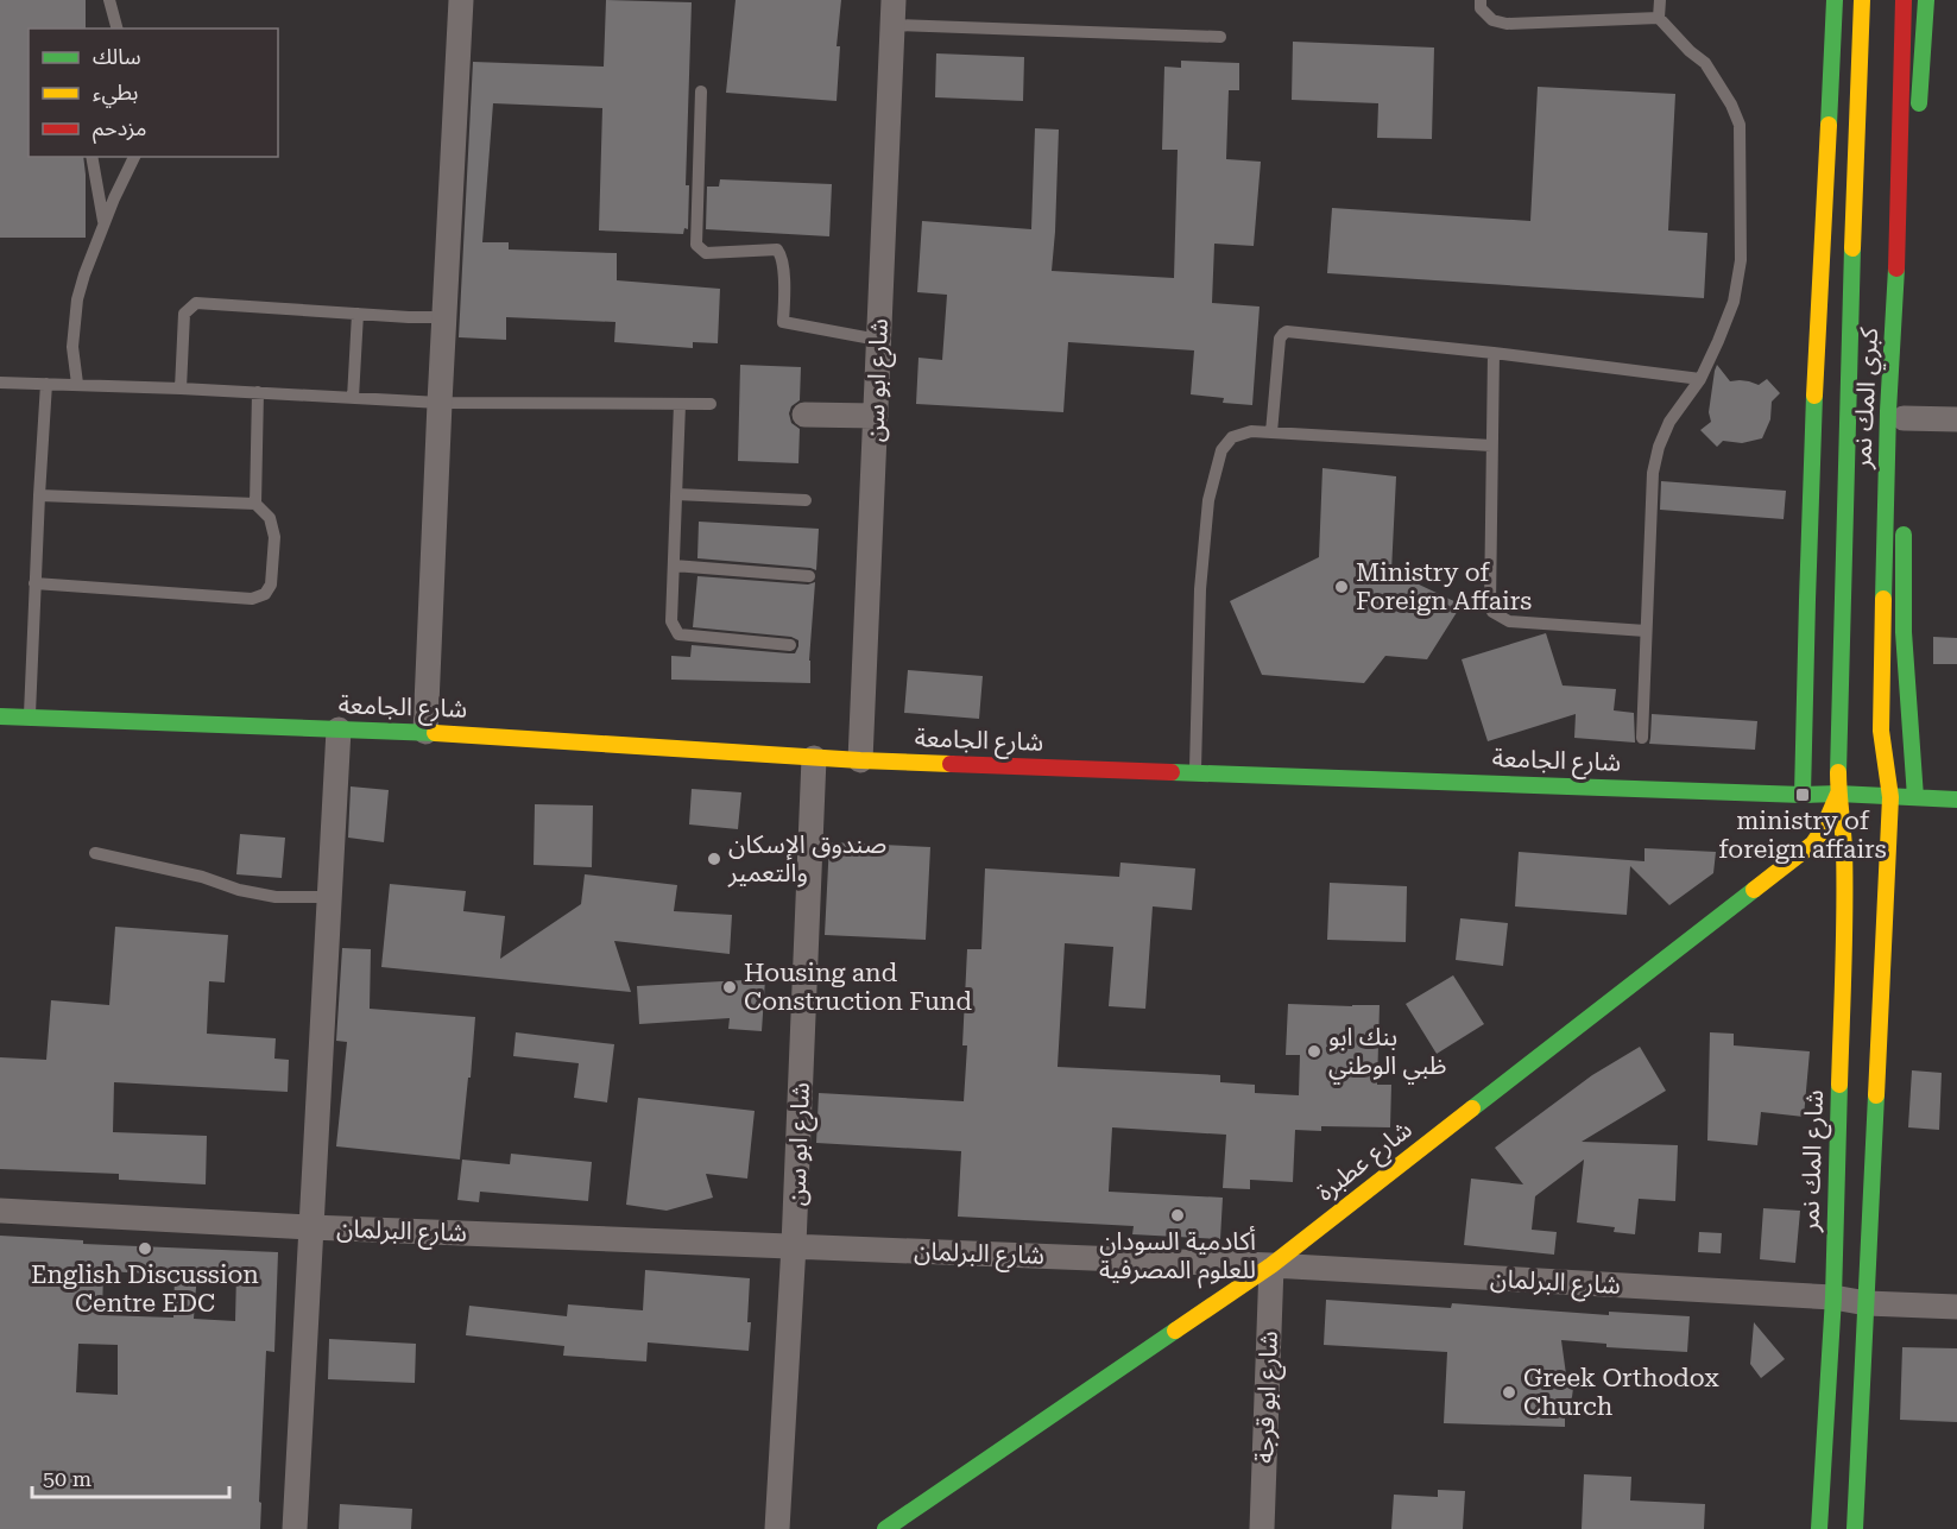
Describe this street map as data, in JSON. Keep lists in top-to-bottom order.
{
  "streets": {
    "main road": [
      "كبري المك نمر",
      "شارع الجامعة",
      "شارع عطبرة",
      "شارع المك نمر"
    ],
    "street": ["شارع ابو سن", "شارع البرلمان", "شارع ابو قرجة"]
  },
  "crossings": [
    ["شارع ابو سن", "شارع الجامعة"],
    ["شارع ابو سن", "شارع البرلمان"],
    ["كبري المك نمر", "شارع الجامعة"],
    ["كبري المك نمر", "شارع عطبرة"],
    ["كبري المك نمر", "شارع المك نمر"],
    ["شارع الجامعة", "شارع عطبرة"],
    ["شارع الجامعة", "شارع المك نمر"],
    ["شارع عطبرة", "شارع المك نمر"],
    ["شارع عطبرة", "شارع البرلمان"],
    ["شارع عطبرة", "شارع ابو قرجة"],
    ["شارع المك نمر", "شارع البرلمان"],
    ["شارع البرلمان", "شارع ابو قرجة"]
  ],
  "places": {
    "other": [
      "Ministry of Foreign Affairs",
      "صندوق الإسكان والتعمير",
      "Housing and Construction Fund",
      "بنك ابو ظبي الوطني",
      "أكادمية السودان للعلوم المصرفية",
      "English Discussion Centre EDC",
      "Greek Orthodox Church"
    ],
    "transit": ["ministry of foreign affairs"]
  },
  "legend": ["سالك", "بطيء", "مزدحم"],
  "scale_bar": "50 m"
}
